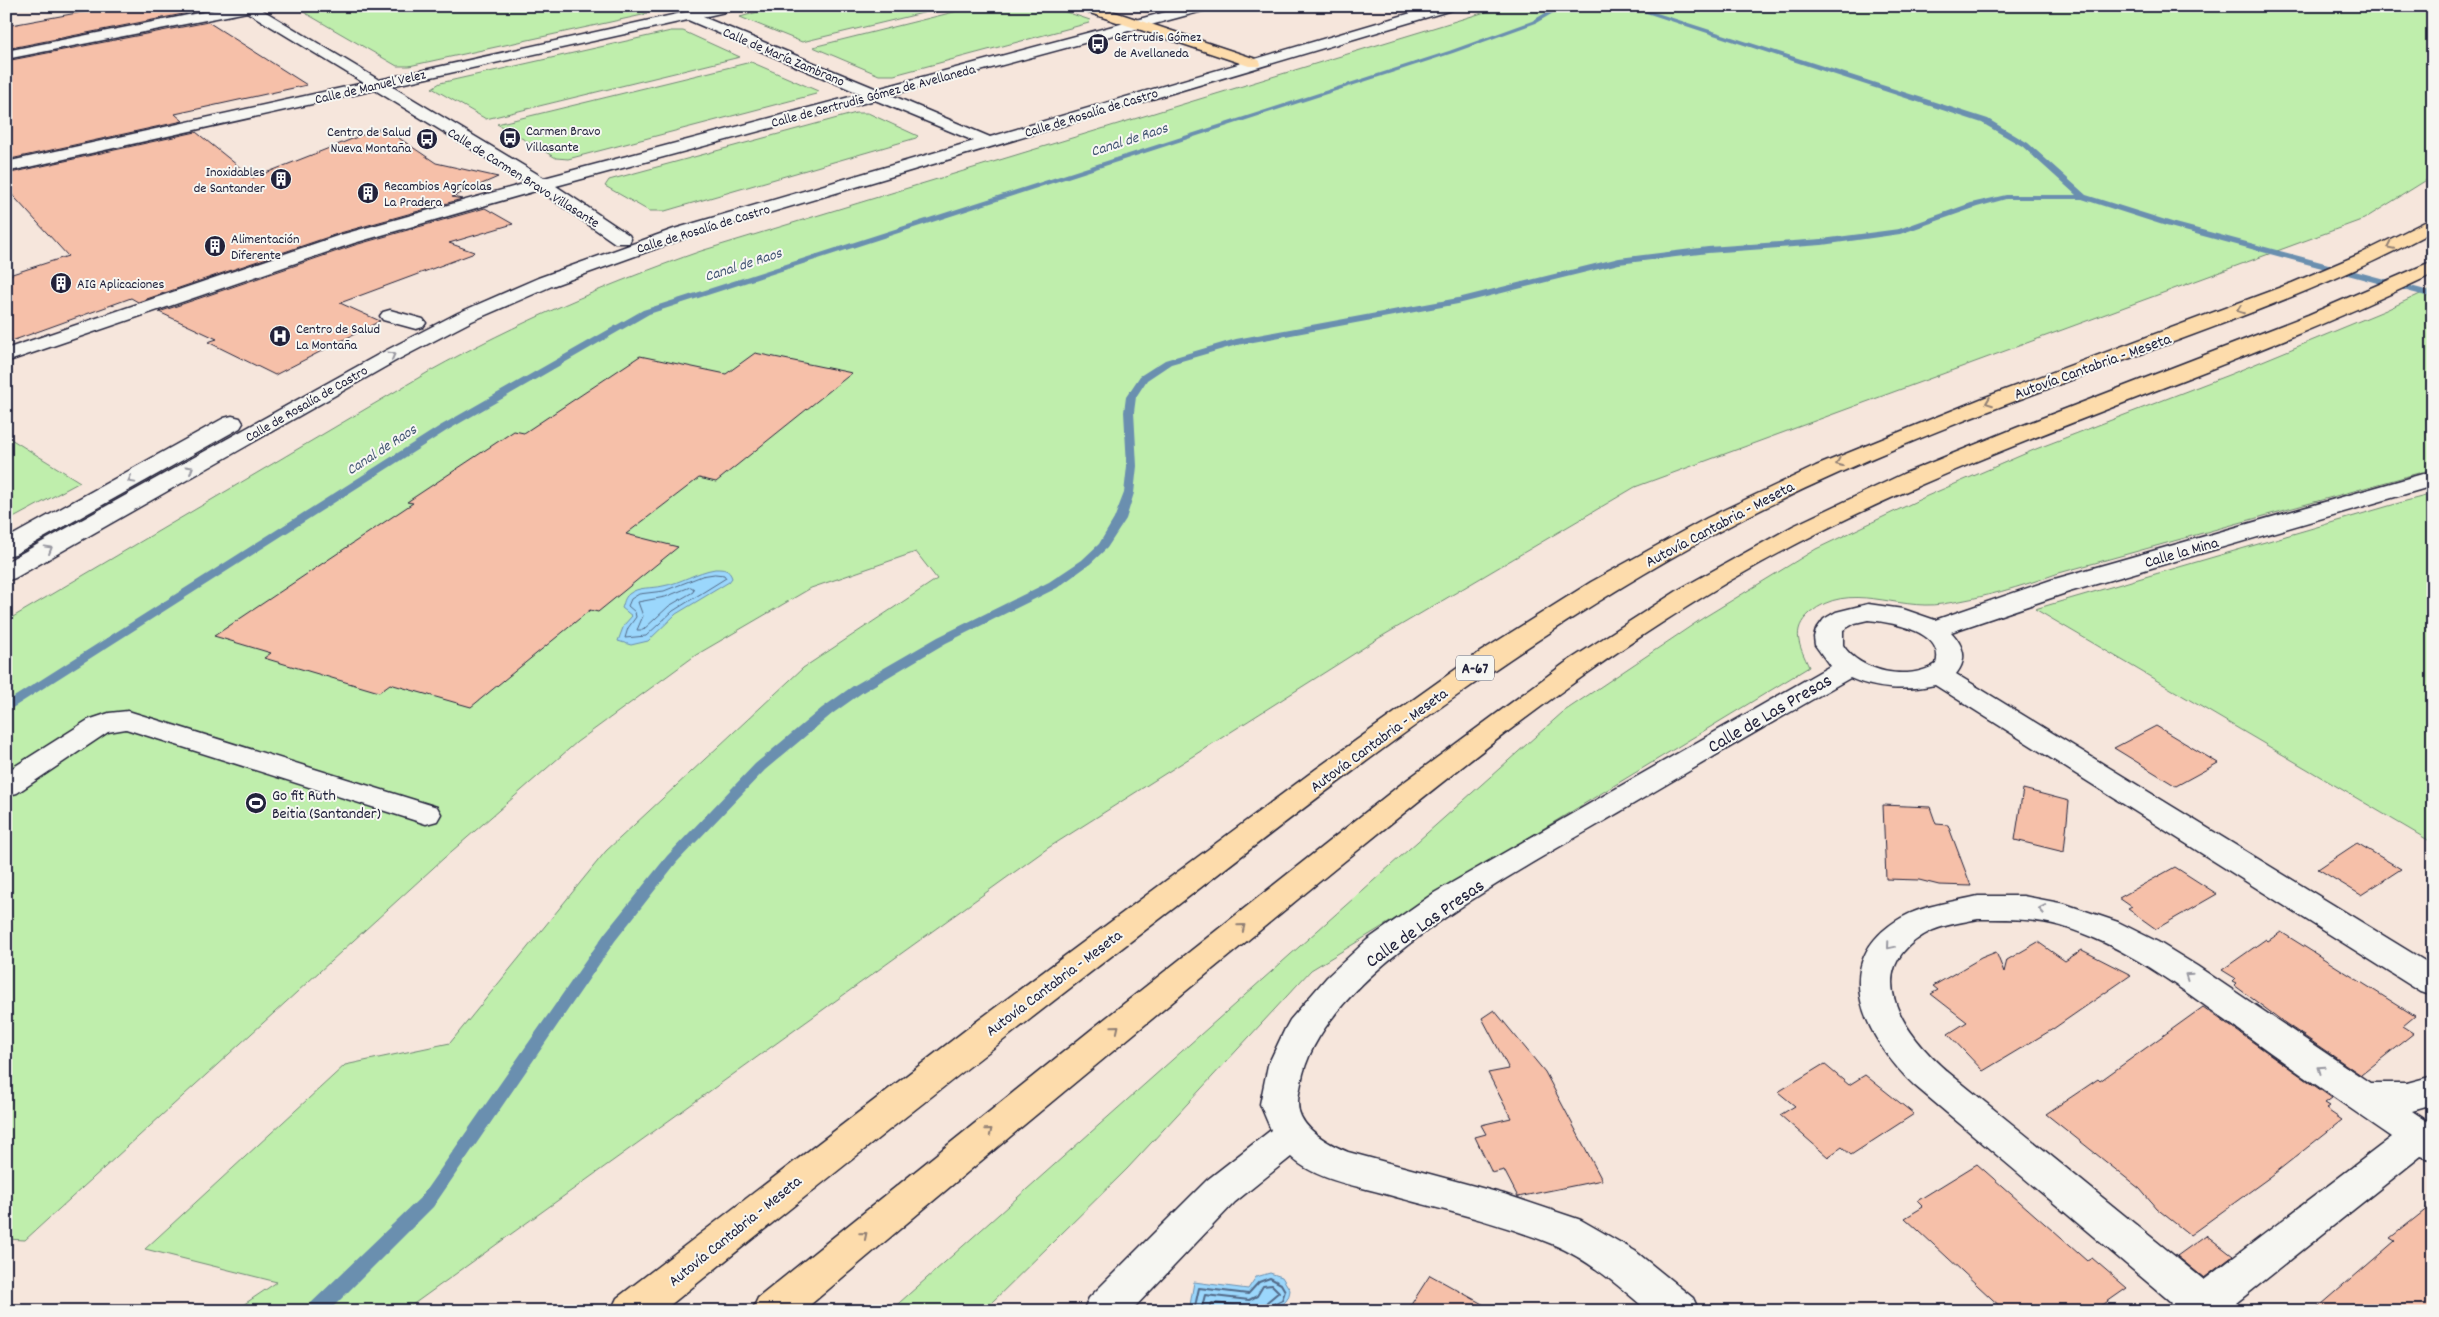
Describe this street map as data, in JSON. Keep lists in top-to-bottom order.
{
  "streets": {
    "main road": ["Autovía Cantabria - Meseta", "A-67"],
    "street": [
      "Calle de María Zambrano",
      "Calle de Manuel Velez",
      "Calle de Gertrudis Gómez de Avellaneda",
      "Calle de Rosalía de Castro",
      "Calle de Carmen Bravo Villasante",
      "Calle la Mina",
      "Calle de Las Presas"
    ]
  },
  "crossings": [
    ["Calle de María Zambrano", "Calle de Manuel Velez"],
    ["Calle de María Zambrano", "Calle de Gertrudis Gómez de Avellaneda"],
    ["Calle de María Zambrano", "Calle de Rosalía de Castro"],
    ["Calle de Manuel Velez", "Calle de Carmen Bravo Villasante"],
    ["Calle de Gertrudis Gómez de Avellaneda", "Calle de Carmen Bravo Villasante"],
    ["Calle de Rosalía de Castro", "Calle de Carmen Bravo Villasante"]
  ],
  "water": ["Canal de Raos"],
  "places": {
    "bus stop": ["Gertrudis Gómez de Avellaneda", "Carmen Bravo Villasante", "Centro de Salud Nueva Montaña"],
    "building": [
      "Inoxidables de Santander",
      "Recambios Agrícolas La Pradera",
      "Alimentación Diferente",
      "AIG Aplicaciones"
    ],
    "hospital": ["Centro de Salud La Montaña"],
    "sports": ["Go fit Ruth Beitia (Santander)"]
  }
}
